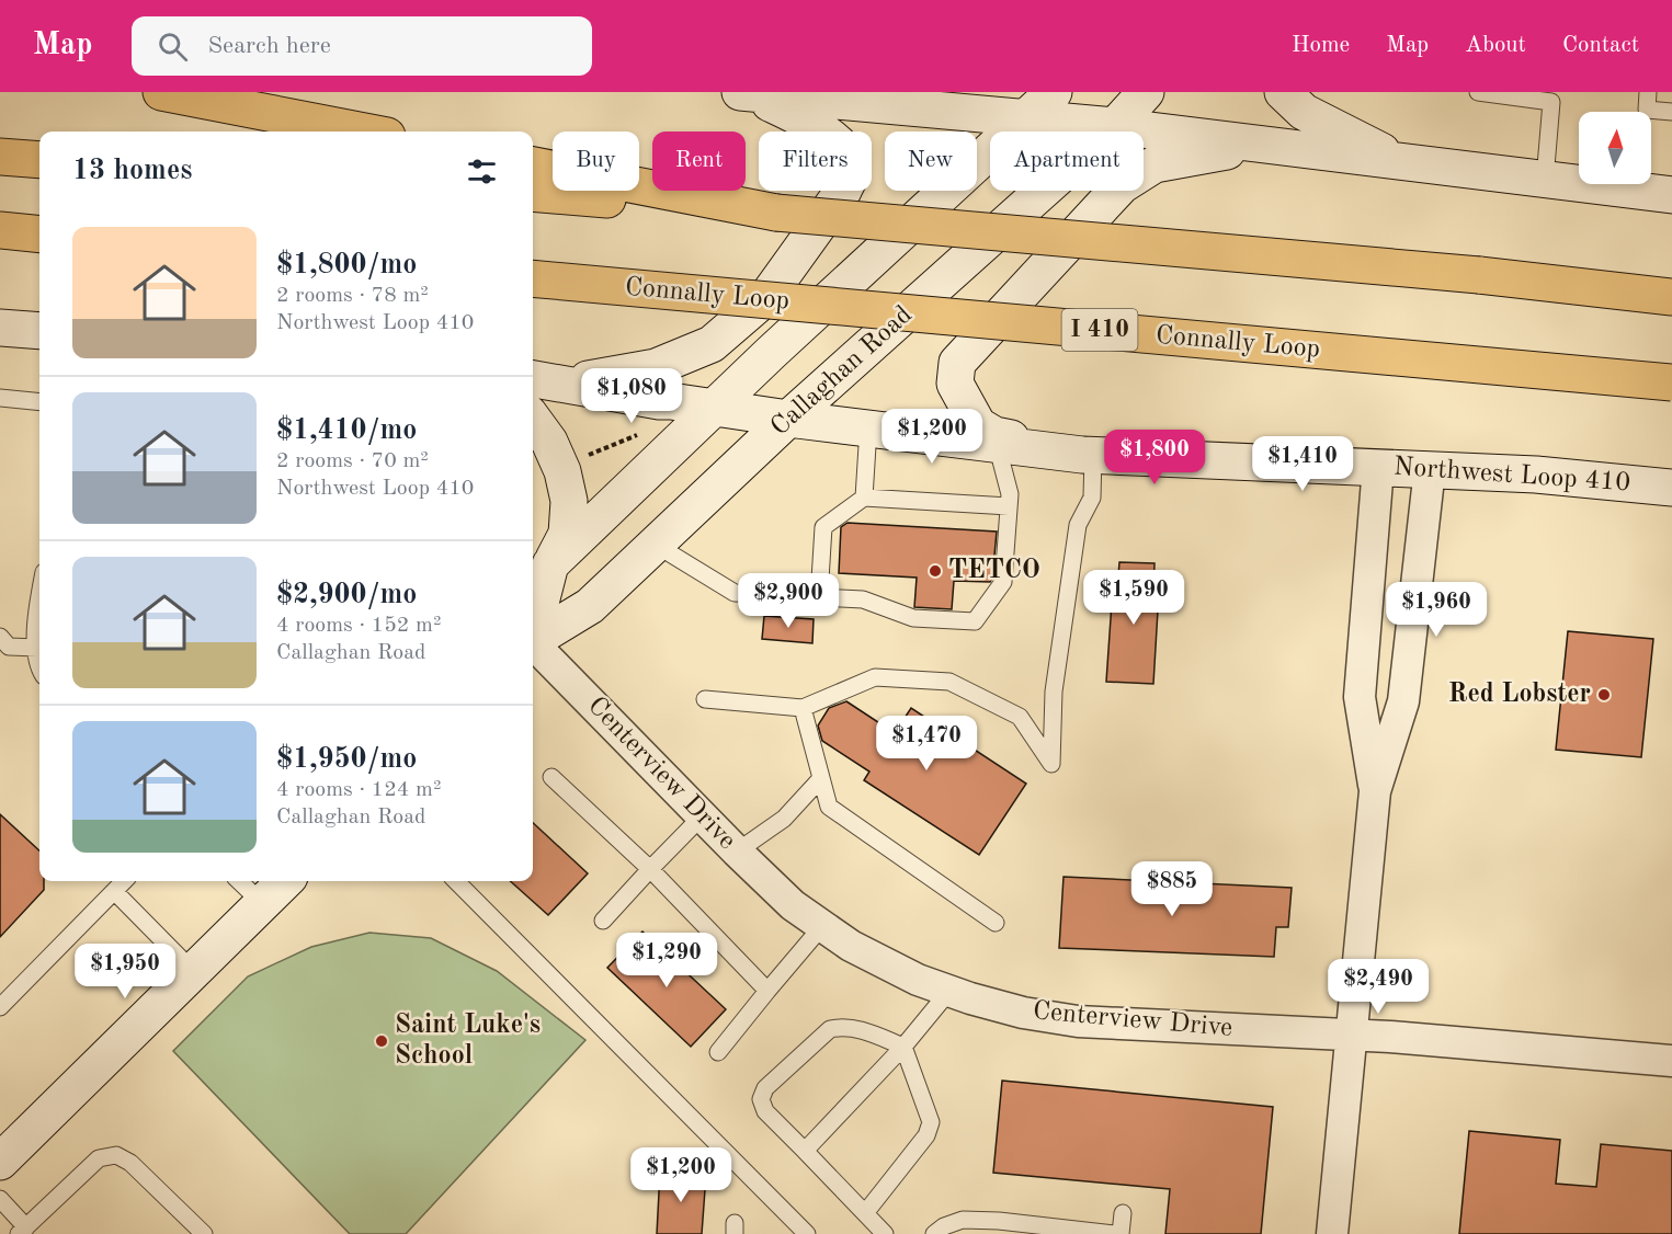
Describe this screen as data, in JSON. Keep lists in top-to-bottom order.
{
  "streets": {
    "highway": ["Connally Loop", "I 410"],
    "main road": ["Callaghan Road", "Northwest Loop 410"],
    "street": ["Centerview Drive"]
  },
  "crossings": [
    ["Callaghan Road", "Northwest Loop 410"]
  ],
  "places": ["TETCO", "Red Lobster", "Saint Luke's School"],
  "north": "top",
  "page": {
    "header": "Map",
    "search": "Search here",
    "nav": [
      "Home",
      "Map",
      "About",
      "Contact"
    ],
    "chip": [
      "Buy",
      "Rent",
      "Filters",
      "New",
      "Apartment"
    ],
    "heading": "13 homes",
    "list": [
      {
        "name": "$1,800/mo",
        "note": "2 rooms · 78 m² · Northwest Loop 410"
      },
      {
        "name": "$1,410/mo",
        "note": "2 rooms · 70 m² · Northwest Loop 410"
      },
      {
        "name": "$2,900/mo",
        "note": "4 rooms · 152 m² · Callaghan Road"
      },
      {
        "name": "$1,950/mo",
        "note": "4 rooms · 124 m² · Callaghan Road"
      }
    ],
    "price": [
      "$1,080",
      "$1,200",
      "$1,800",
      "$1,410",
      "$1,590",
      "$2,900",
      "$1,960",
      "$1,470",
      "$885",
      "$1,290",
      "$1,950",
      "$2,490",
      "$1,200"
    ]
  }
}
